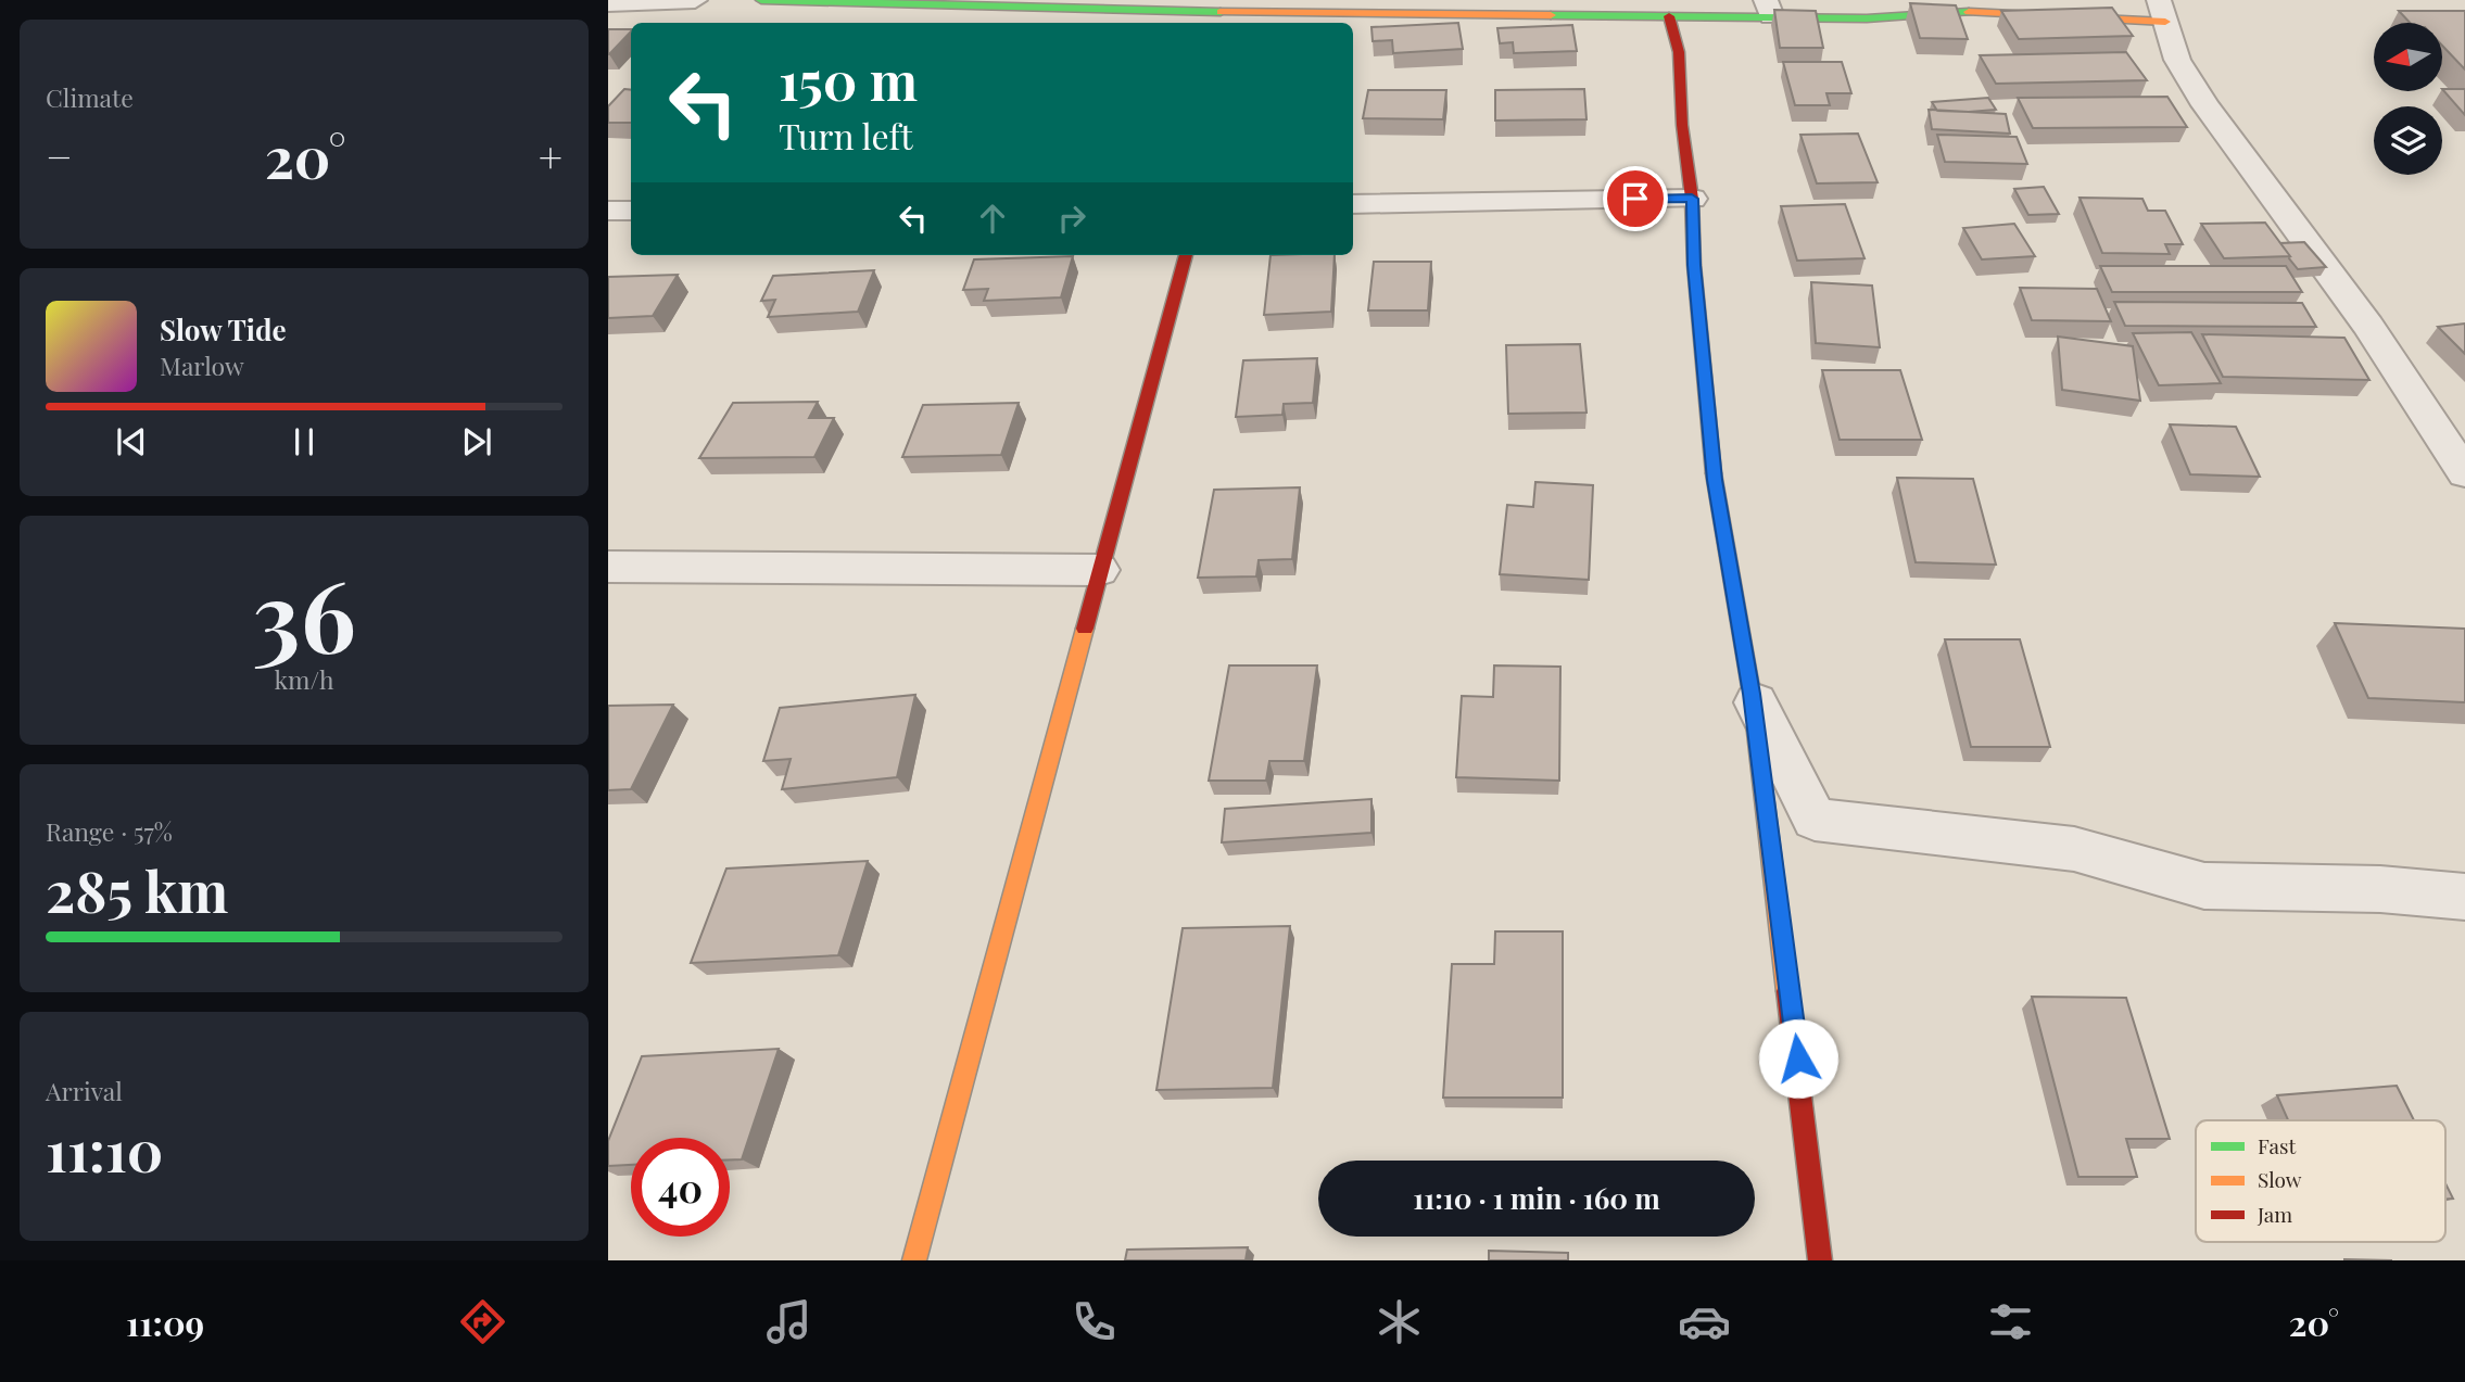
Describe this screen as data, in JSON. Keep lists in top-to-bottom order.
{
  "legend": ["Fast", "Slow", "Jam"],
  "north": "left",
  "page": {
    "tile": [
      "Climate",
      ["36", "km/h"],
      ["Range · 57%", "285 km"],
      ["Arrival", "11:10"]
    ],
    "turn": ["150 m", "Turn left"],
    "heat": ["−", "20°", "+"],
    "song": ["Slow Tide", "Marlow"],
    "limit": "40",
    "trip": "11:10 · 1 min · 160 m",
    "tabs": ["11:09", "20°"]
  }
}
